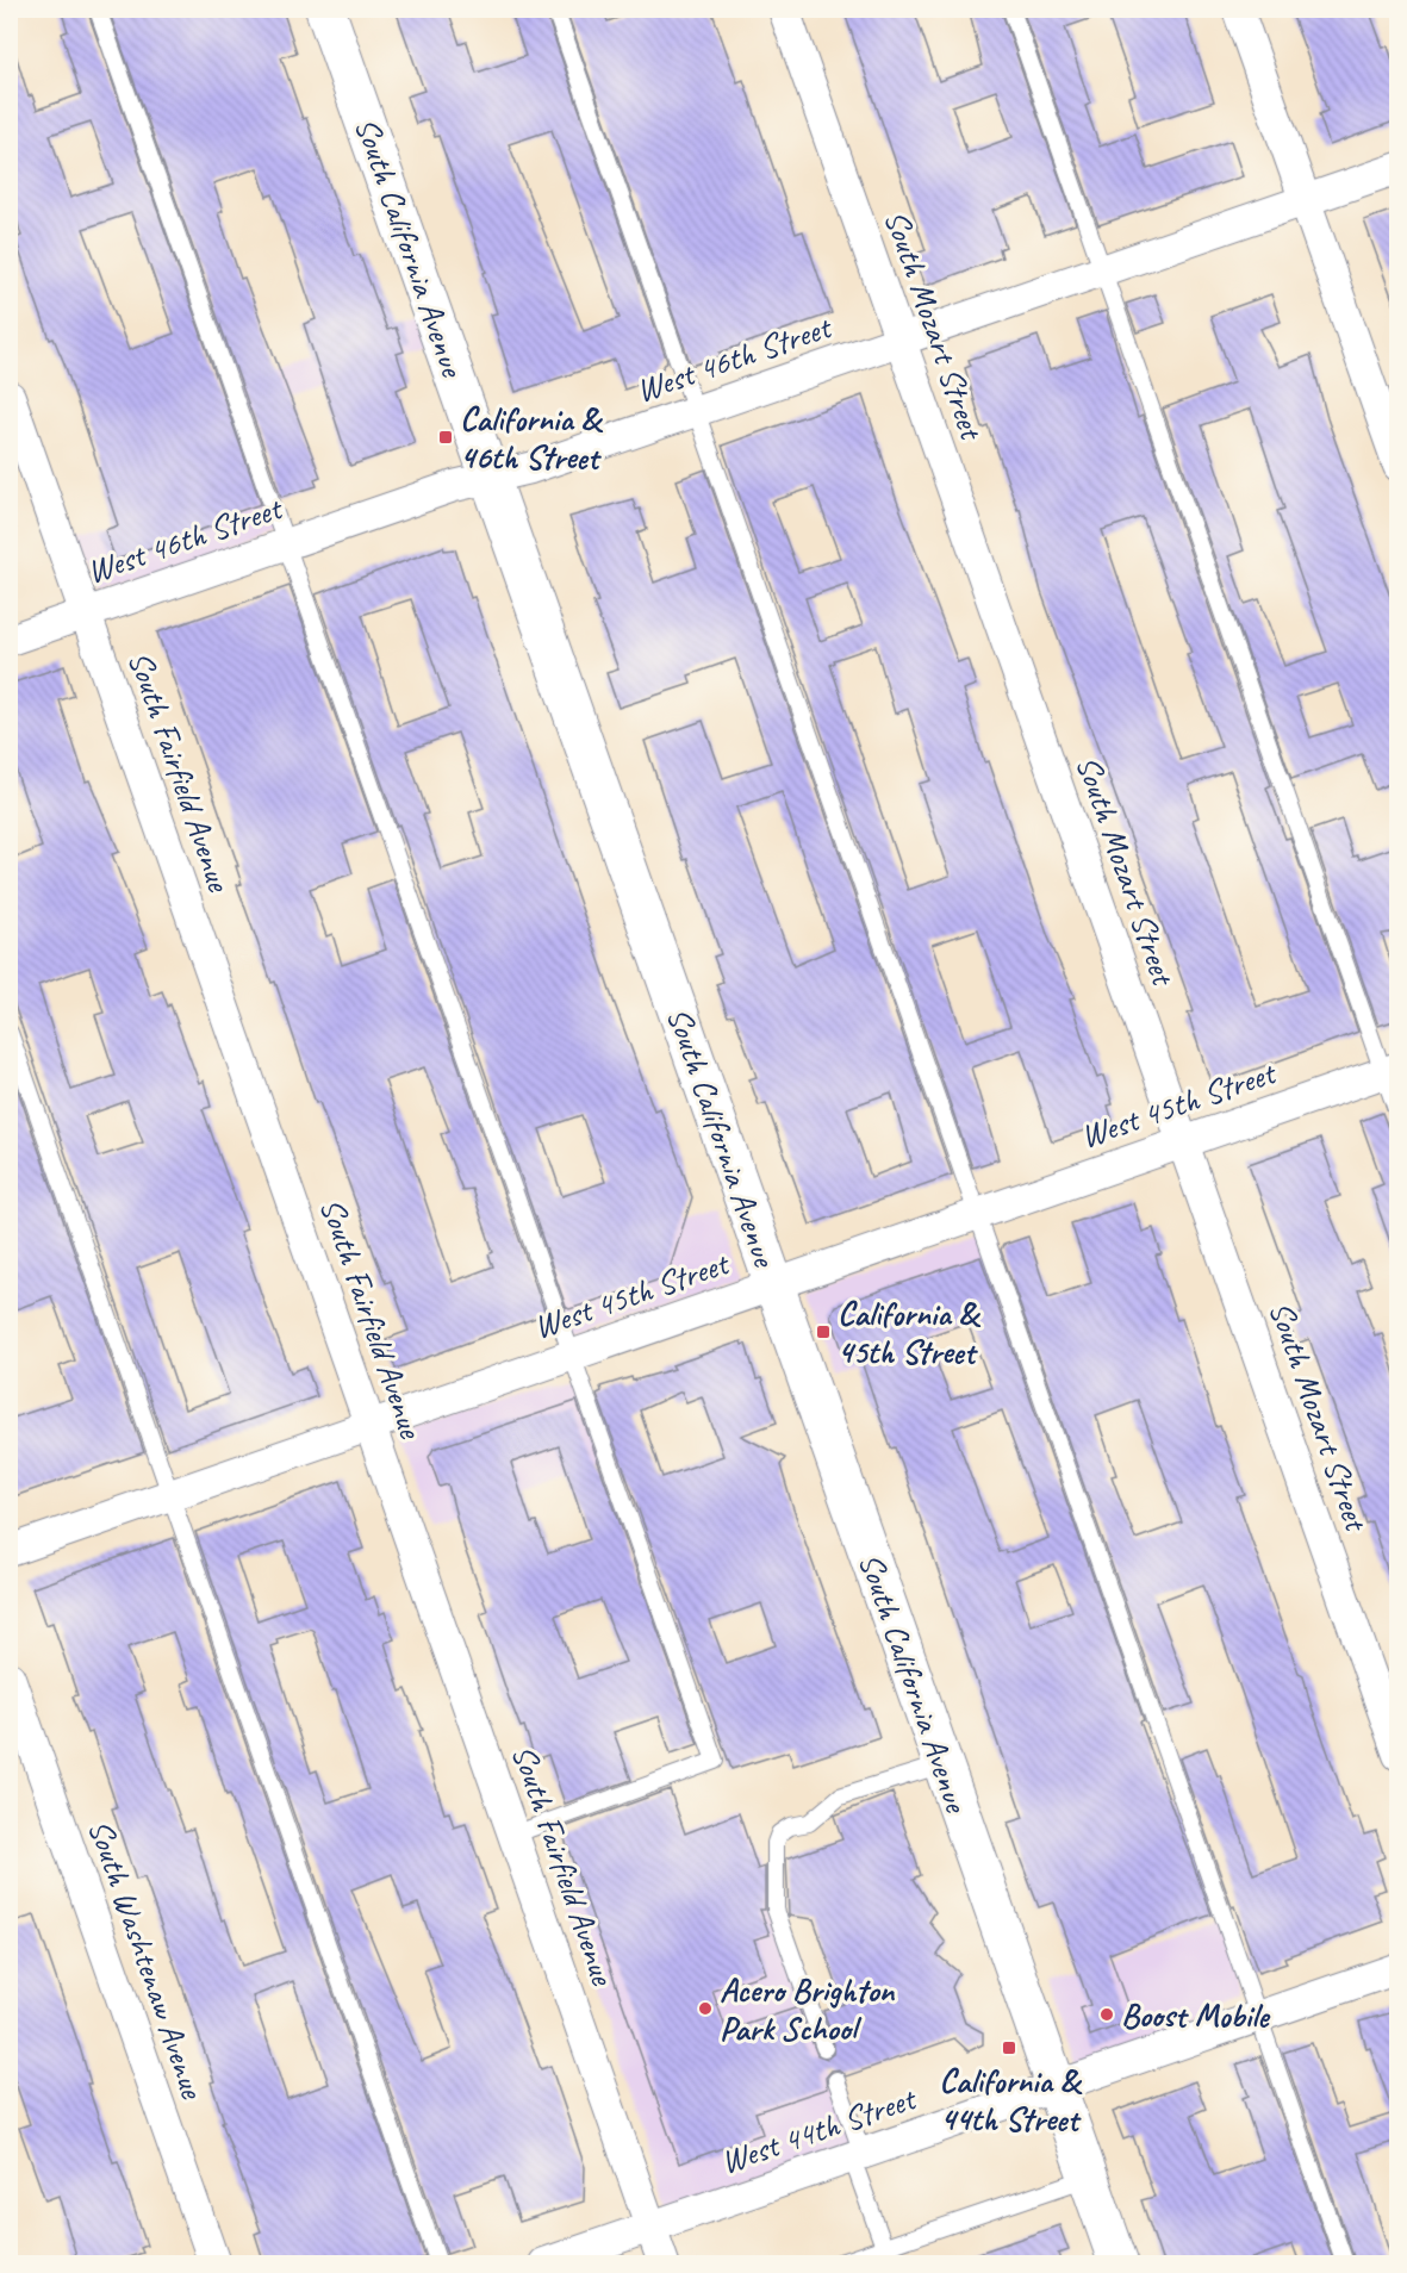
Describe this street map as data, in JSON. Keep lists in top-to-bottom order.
{
  "streets": {
    "main road": ["South California Avenue"],
    "street": [
      "South Mozart Street",
      "West 46th Street",
      "South Fairfield Avenue",
      "West 45th Street",
      "South Washtenaw Avenue",
      "West 44th Street"
    ]
  },
  "crossings": [
    ["South California Avenue", "West 46th Street"],
    ["South California Avenue", "West 45th Street"],
    ["South California Avenue", "West 44th Street"],
    ["South Mozart Street", "West 46th Street"],
    ["South Mozart Street", "West 45th Street"],
    ["West 46th Street", "South Fairfield Avenue"],
    ["South Fairfield Avenue", "West 45th Street"],
    ["South Fairfield Avenue", "West 44th Street"]
  ],
  "places": {
    "transit": ["California & 46th Street", "California & 45th Street", "California & 44th Street"],
    "other": ["Acero Brighton Park School", "Boost Mobile"]
  }
}
